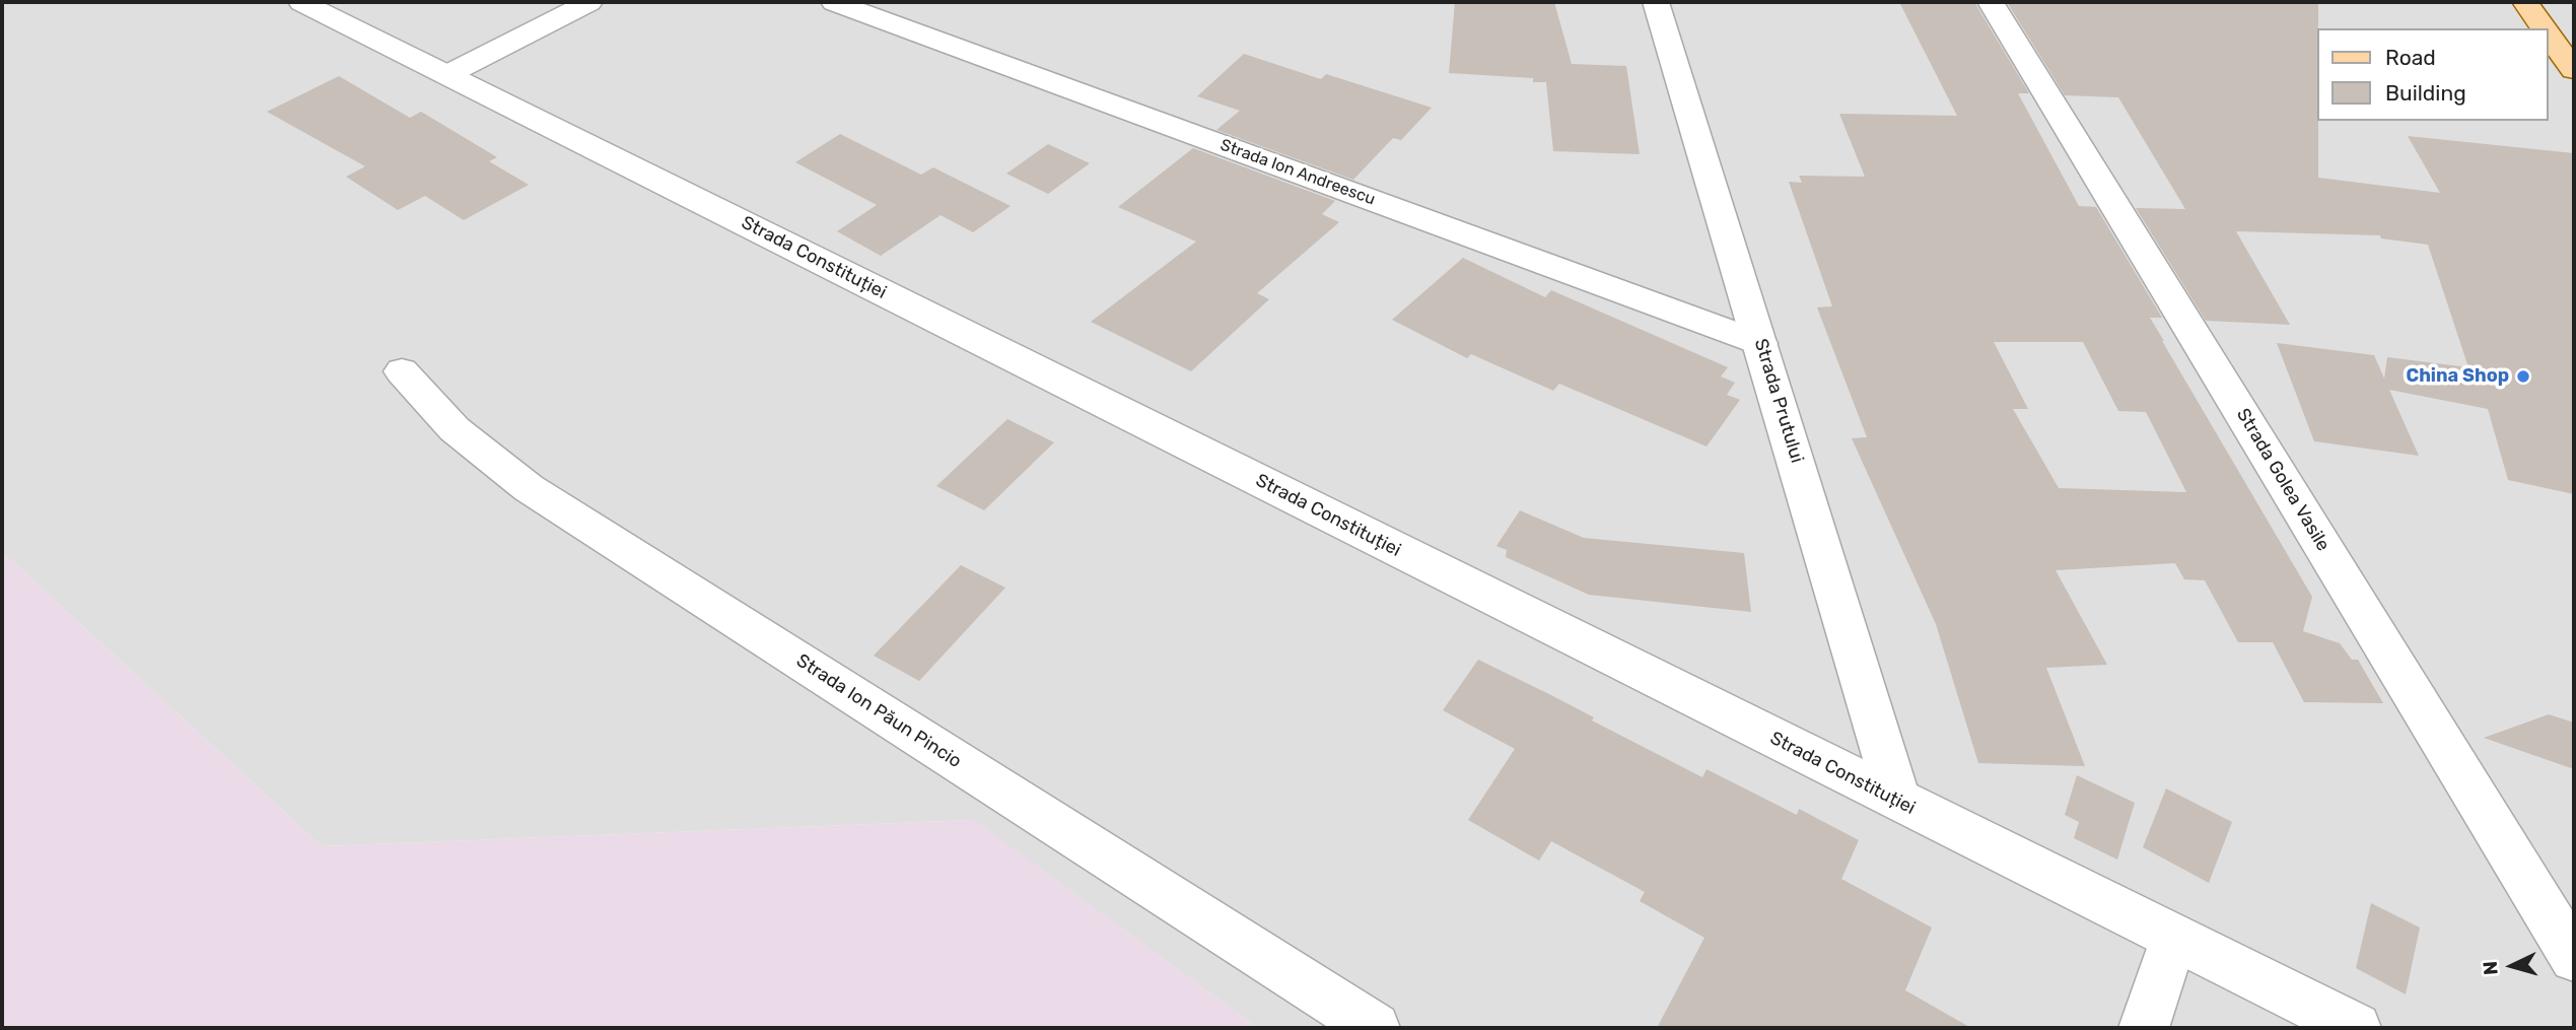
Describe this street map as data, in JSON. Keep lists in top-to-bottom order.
{
  "streets": {
    "street": [
      "Strada Ion Andreescu",
      "Strada Constituției",
      "Strada Prutului",
      "Strada Golea Vasile",
      "Strada Ion Păun Pincio"
    ]
  },
  "crossings": [
    ["Strada Ion Andreescu", "Strada Prutului"],
    ["Strada Constituției", "Strada Prutului"]
  ],
  "places": ["China Shop"],
  "legend": ["Road", "Building"],
  "north": "left"
}
